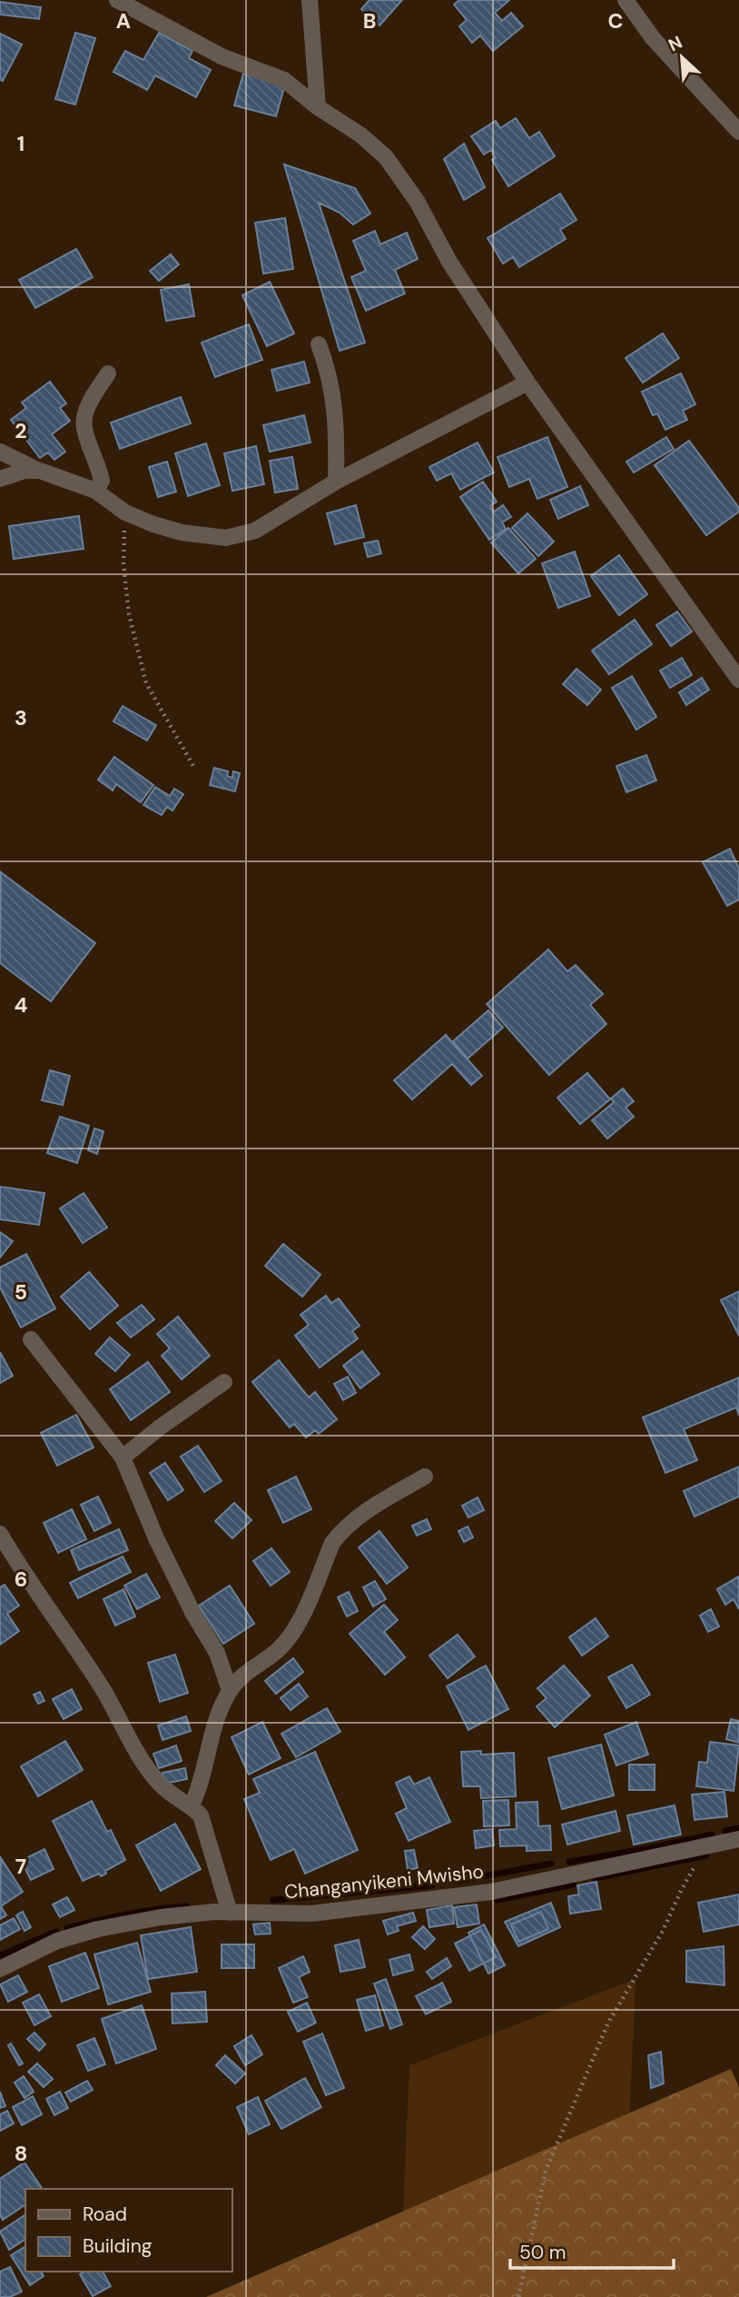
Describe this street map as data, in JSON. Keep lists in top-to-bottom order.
{
  "streets": {
    "street": ["Changanyikeni Mwisho"]
  },
  "legend": ["Road", "Building"],
  "scale_bar": "50 m",
  "north": "top left",
  "grid": {
    "columns": ["A", "B", "C"],
    "rows": [
      "1",
      "2",
      "3",
      "4",
      "5",
      "6",
      "7",
      "8"
    ]
  }
}
